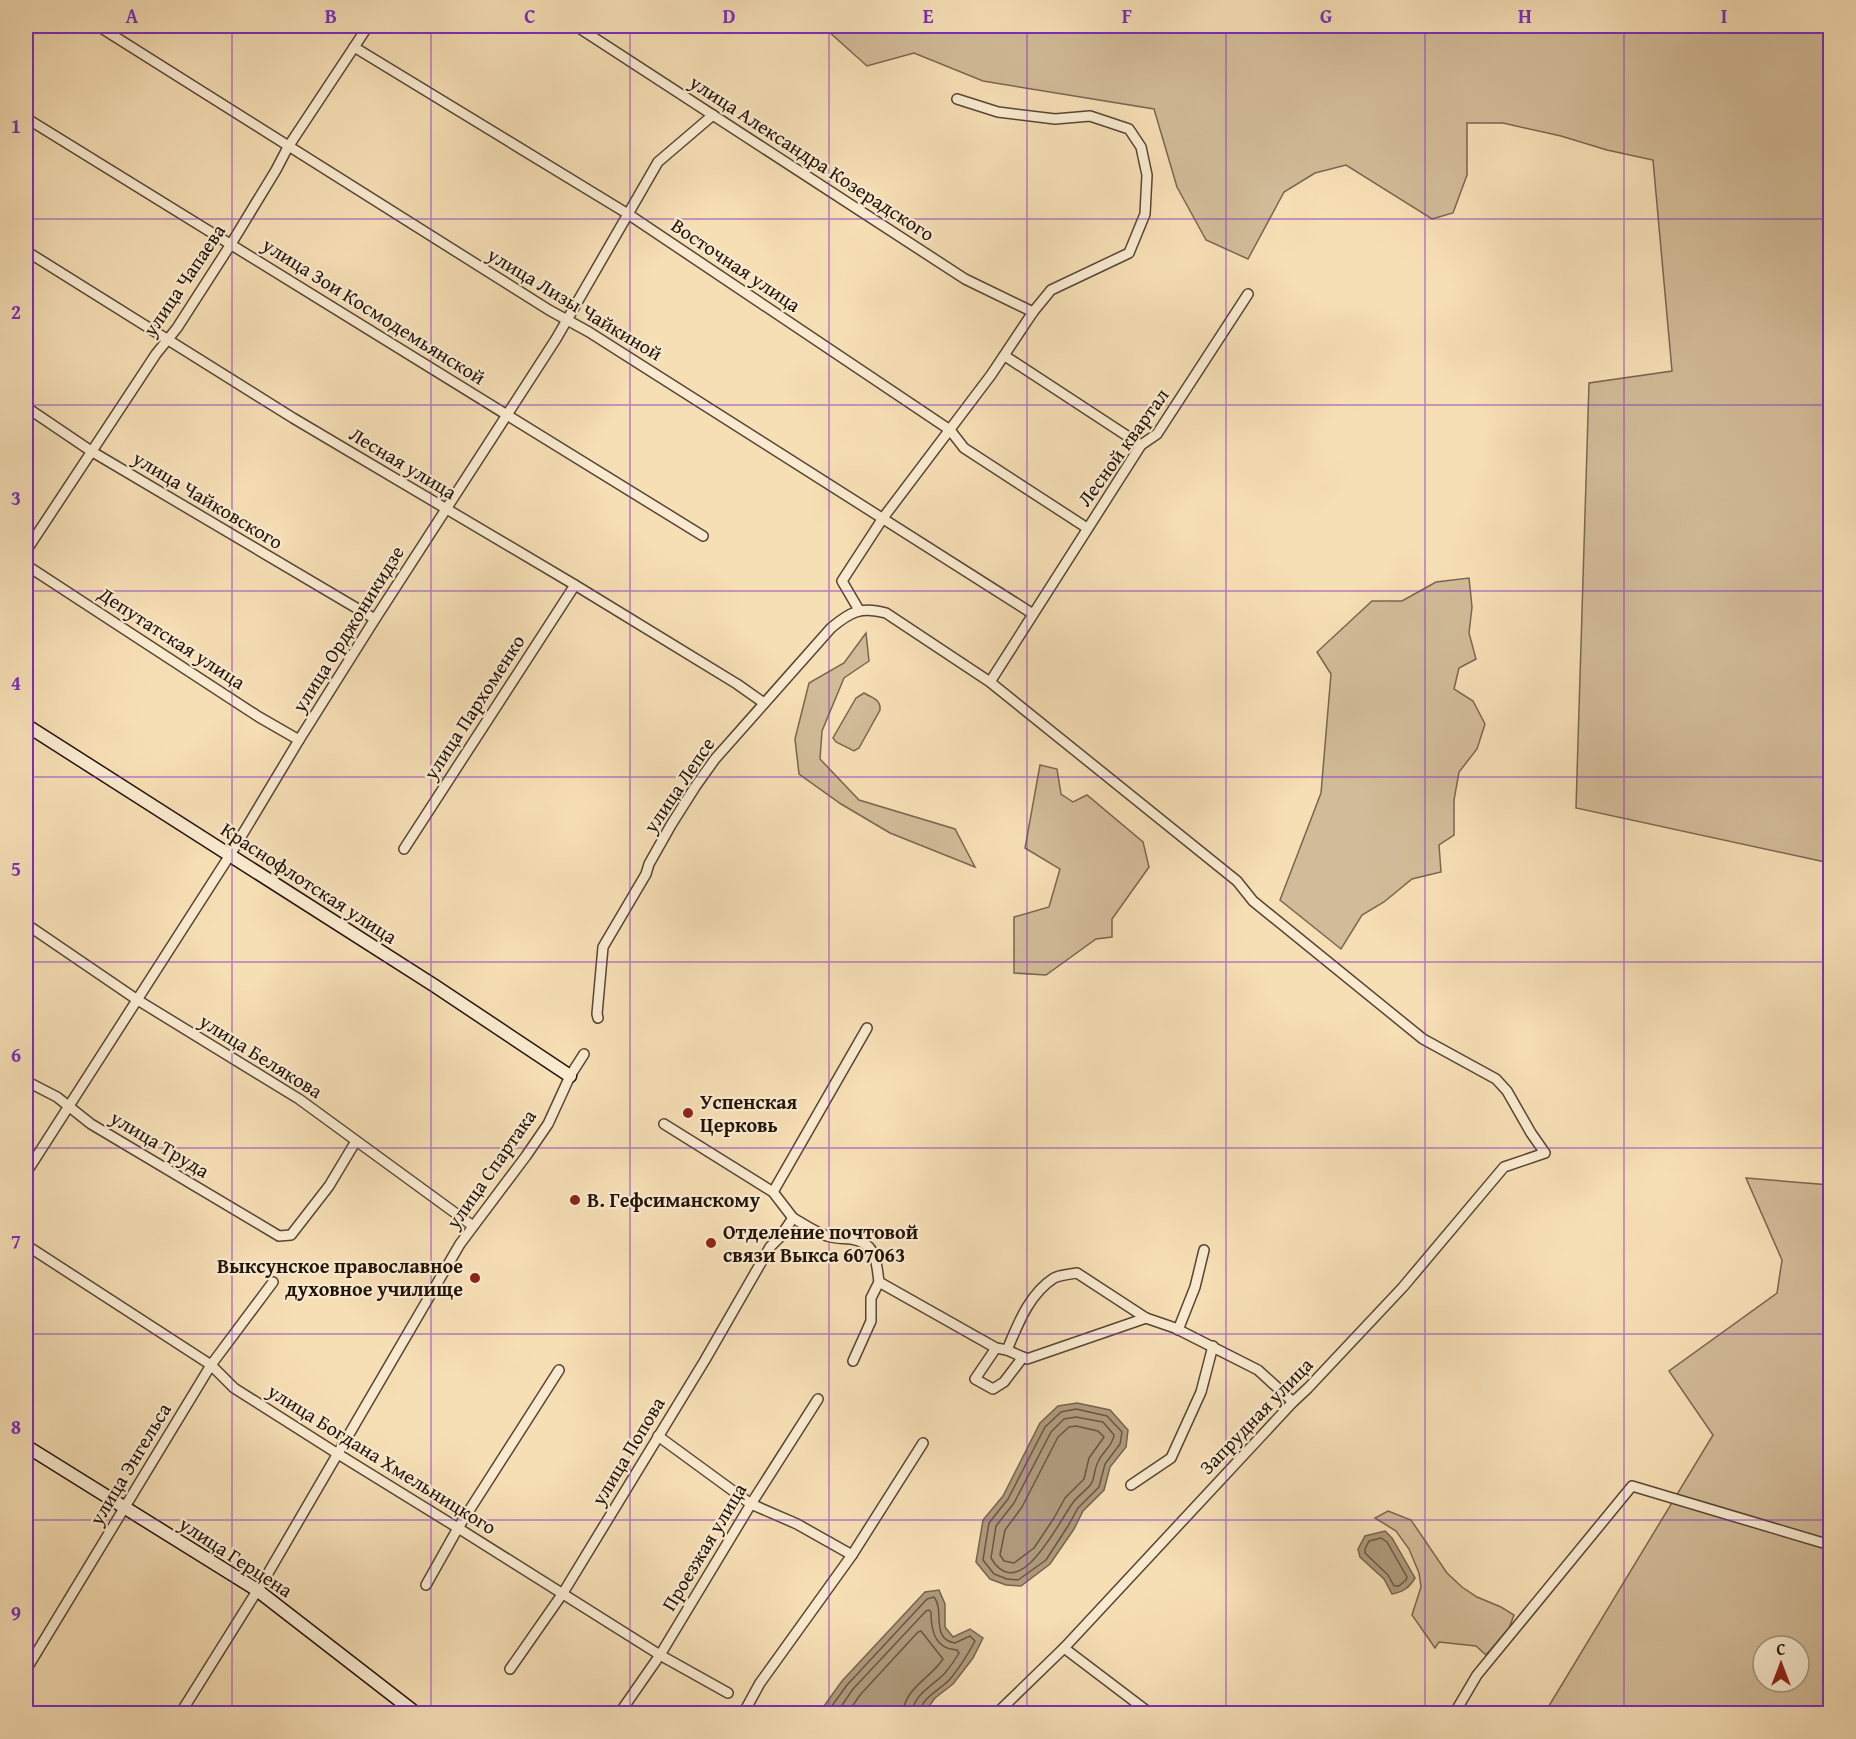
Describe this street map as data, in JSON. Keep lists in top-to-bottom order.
{
  "streets": {
    "street": [
      "улица Александра Козерадского",
      "Восточная улица",
      "улица Чапаева",
      "улица Лизы Чайкиной",
      "улица Зои Космодемьянской",
      "Лесной квартал",
      "Лесная улица",
      "улица Чайковского",
      "улица Орджоникидзе",
      "Депутатская улица",
      "улица Пархоменко",
      "улица Лепсе",
      "Краснофлотская улица",
      "улица Белякова",
      "улица Труда",
      "улица Спартака",
      "Запрудная улица",
      "улица Попова",
      "улица Богдана Хмельницкого",
      "улица Энгельса",
      "Проезжая улица",
      "улица Герцена"
    ]
  },
  "crossings": [
    ["улица Александра Козерадского", "улица Орджоникидзе"],
    ["Восточная улица", "улица Чапаева"],
    ["Восточная улица", "Лесной квартал"],
    ["Восточная улица", "улица Орджоникидзе"],
    ["улица Чапаева", "улица Лизы Чайкиной"],
    ["улица Чапаева", "улица Зои Космодемьянской"],
    ["улица Чапаева", "Лесная улица"],
    ["улица Чапаева", "улица Чайковского"],
    ["улица Лизы Чайкиной", "Лесной квартал"],
    ["улица Лизы Чайкиной", "улица Орджоникидзе"],
    ["улица Зои Космодемьянской", "улица Орджоникидзе"],
    ["Лесной квартал", "Запрудная улица"],
    ["Лесная улица", "улица Орджоникидзе"],
    ["Лесная улица", "улица Пархоменко"],
    ["Лесная улица", "улица Лепсе"],
    ["улица Чайковского", "улица Орджоникидзе"],
    ["улица Орджоникидзе", "Депутатская улица"],
    ["улица Орджоникидзе", "Краснофлотская улица"],
    ["улица Орджоникидзе", "улица Белякова"],
    ["улица Орджоникидзе", "улица Труда"],
    ["Краснофлотская улица", "улица Спартака"],
    ["улица Белякова", "улица Труда"],
    ["улица Белякова", "улица Спартака"],
    ["улица Спартака", "улица Богдана Хмельницкого"],
    ["улица Спартака", "улица Герцена"],
    ["улица Попова", "улица Богдана Хмельницкого"],
    ["улица Богдана Хмельницкого", "улица Энгельса"],
    ["улица Богдана Хмельницкого", "Проезжая улица"],
    ["улица Энгельса", "улица Герцена"]
  ],
  "places": [
    "Успенская Церковь",
    "В. Гефсиманскому",
    "Отделение почтовой связи Выкса 607063",
    "Выксунское православное духовное училище"
  ],
  "north": "top",
  "grid": {
    "columns": [
      "A",
      "B",
      "C",
      "D",
      "E",
      "F",
      "G",
      "H",
      "I"
    ],
    "rows": [
      "1",
      "2",
      "3",
      "4",
      "5",
      "6",
      "7",
      "8",
      "9"
    ]
  }
}
